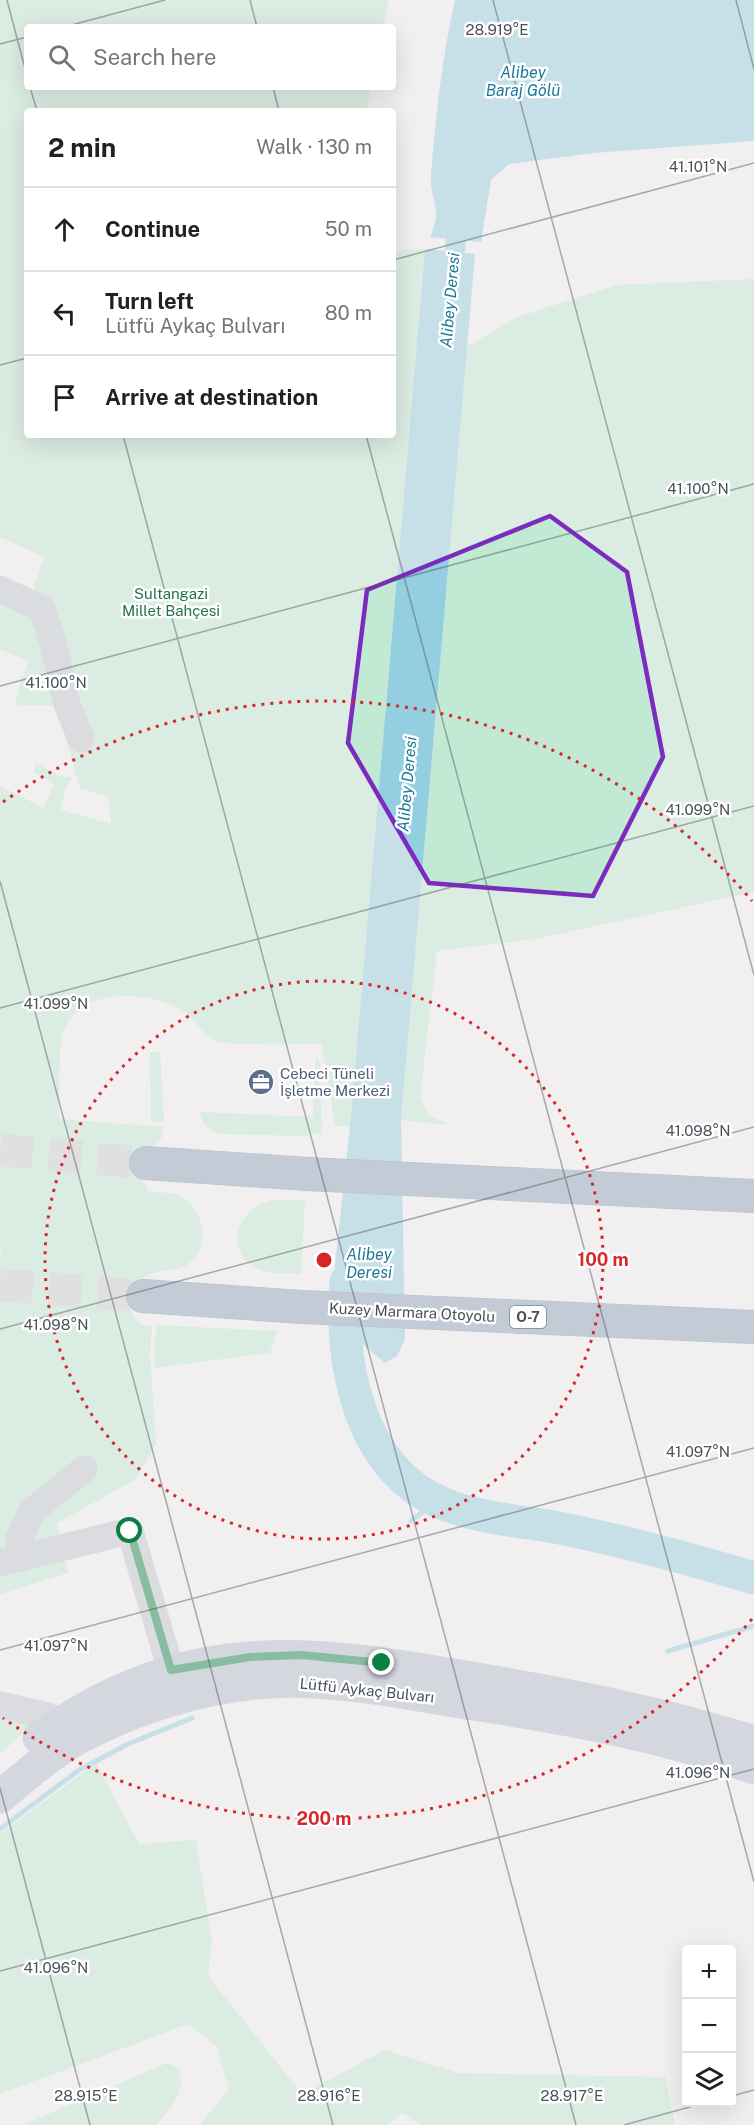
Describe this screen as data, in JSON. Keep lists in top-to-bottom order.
{
  "streets": {
    "highway": ["Kuzey Marmara Otoyolu", "O-7"],
    "main road": ["Lütfü Aykaç Bulvarı"]
  },
  "water": ["Alibey Baraj Gölü", "Alibey Deresi"],
  "parks": ["Sultangazi Millet Bahçesi"],
  "places": {
    "office": ["Cebeci Tüneli İşletme Merkezi"]
  },
  "page": {
    "search": "Search here",
    "heading": ["2 min", "Walk · 130 m"],
    "list": [
      ["Continue", "50 m"],
      ["Turn left", "Lütfü Aykaç Bulvarı", "80 m"],
      "Arrive at destination"
    ],
    "map_buttons": ["+", "−"]
  },
  "coordinates": [
    "28.919°E",
    "41.101°N",
    "41.100°N",
    "41.099°N",
    "41.098°N",
    "41.097°N",
    "41.096°N",
    "28.915°E",
    "28.916°E",
    "28.917°E"
  ],
  "rings": ["100 m", "200 m"]
}
